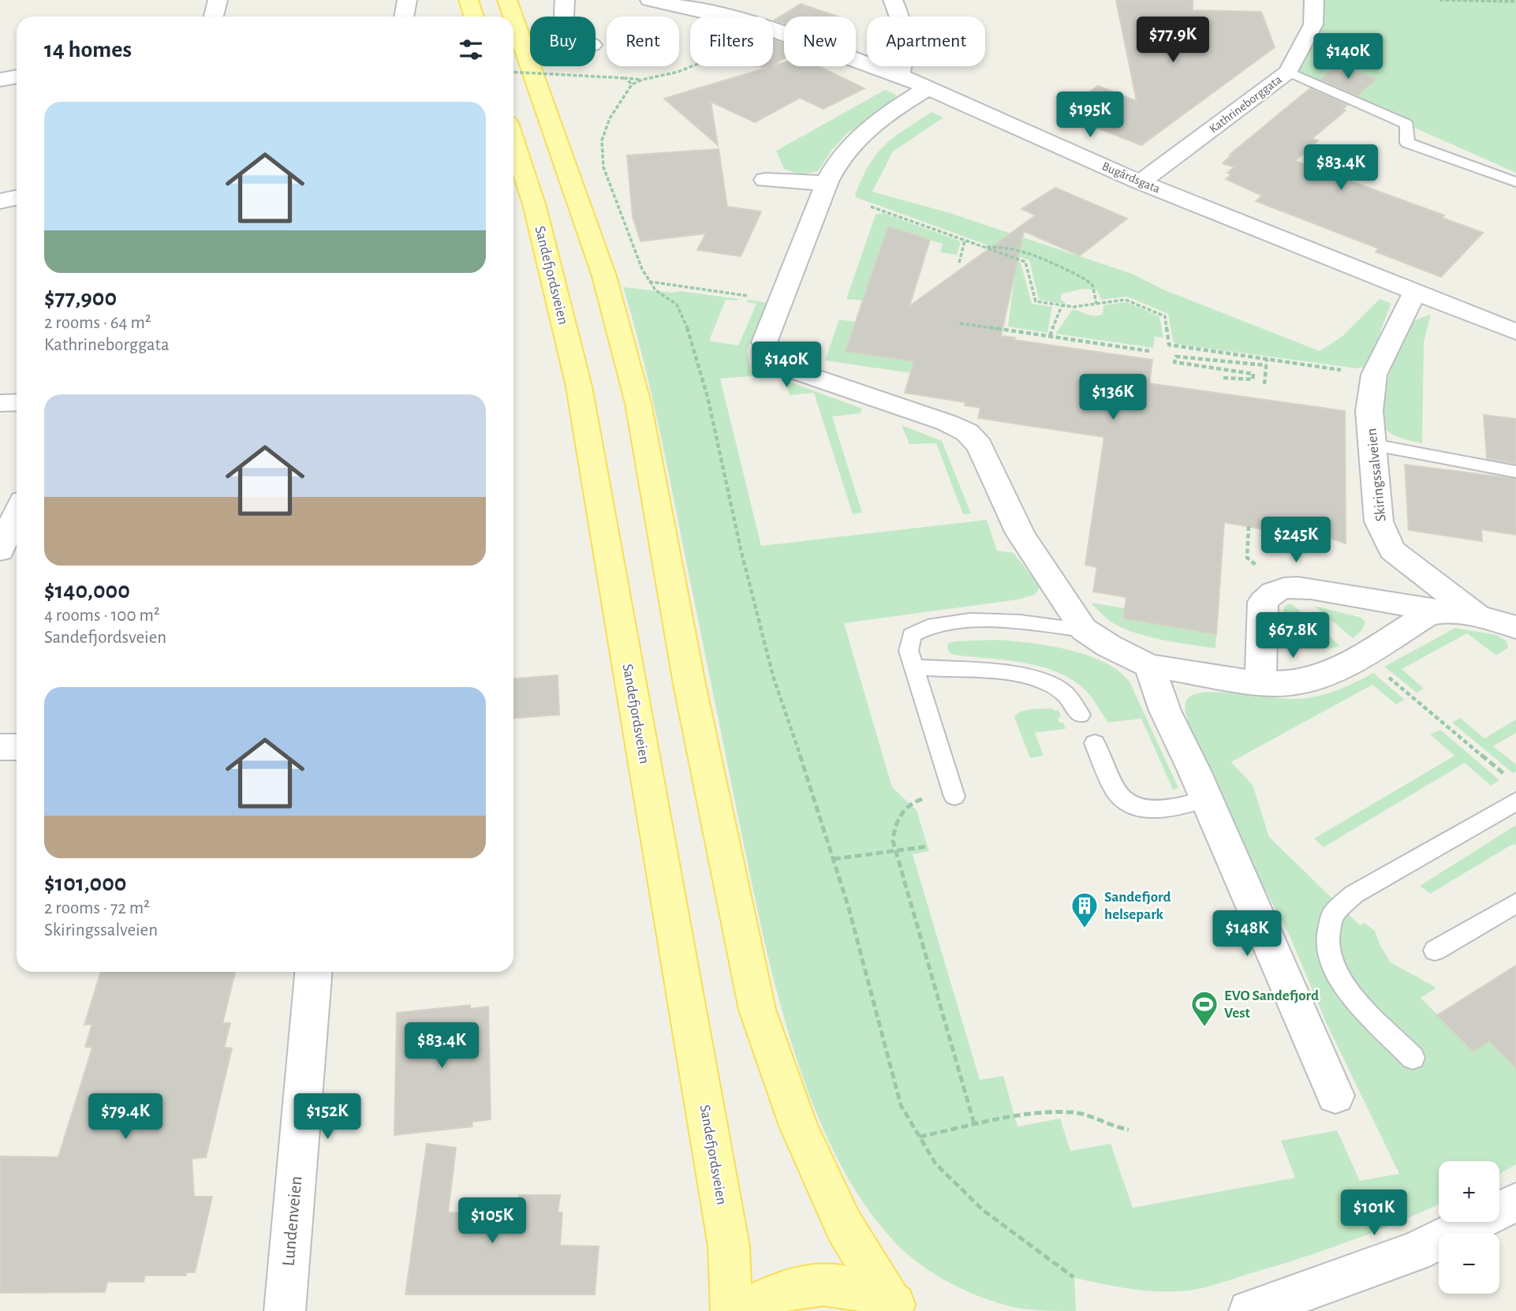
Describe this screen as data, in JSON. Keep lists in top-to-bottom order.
{
  "streets": {
    "main road": ["Sandefjordsveien"],
    "street": [
      "Kathrineborggata",
      "Bugårdsgata",
      "Skiringssalveien",
      "Lundenveien"
    ]
  },
  "crossings": [
    ["Kathrineborggata", "Bugårdsgata"],
    ["Bugårdsgata", "Skiringssalveien"]
  ],
  "places": {
    "building": ["Sandefjord helsepark"],
    "sports": ["EVO Sandefjord Vest"]
  },
  "page": {
    "price": [
      "$77.9K",
      "$140K",
      "$195K",
      "$83.4K",
      "$140K",
      "$136K",
      "$245K",
      "$67.8K",
      "$148K",
      "$83.4K",
      "$79.4K",
      "$152K",
      "$101K",
      "$105K"
    ],
    "chip": [
      "Buy",
      "Rent",
      "Filters",
      "New",
      "Apartment"
    ],
    "heading": "14 homes",
    "list": [
      {
        "name": "$77,900",
        "note": "2 rooms · 64 m² · Kathrineborggata"
      },
      {
        "name": "$140,000",
        "note": "4 rooms · 100 m² · Sandefjordsveien"
      },
      {
        "name": "$101,000",
        "note": "2 rooms · 72 m² · Skiringssalveien"
      }
    ],
    "map_buttons": ["+", "−"]
  }
}
